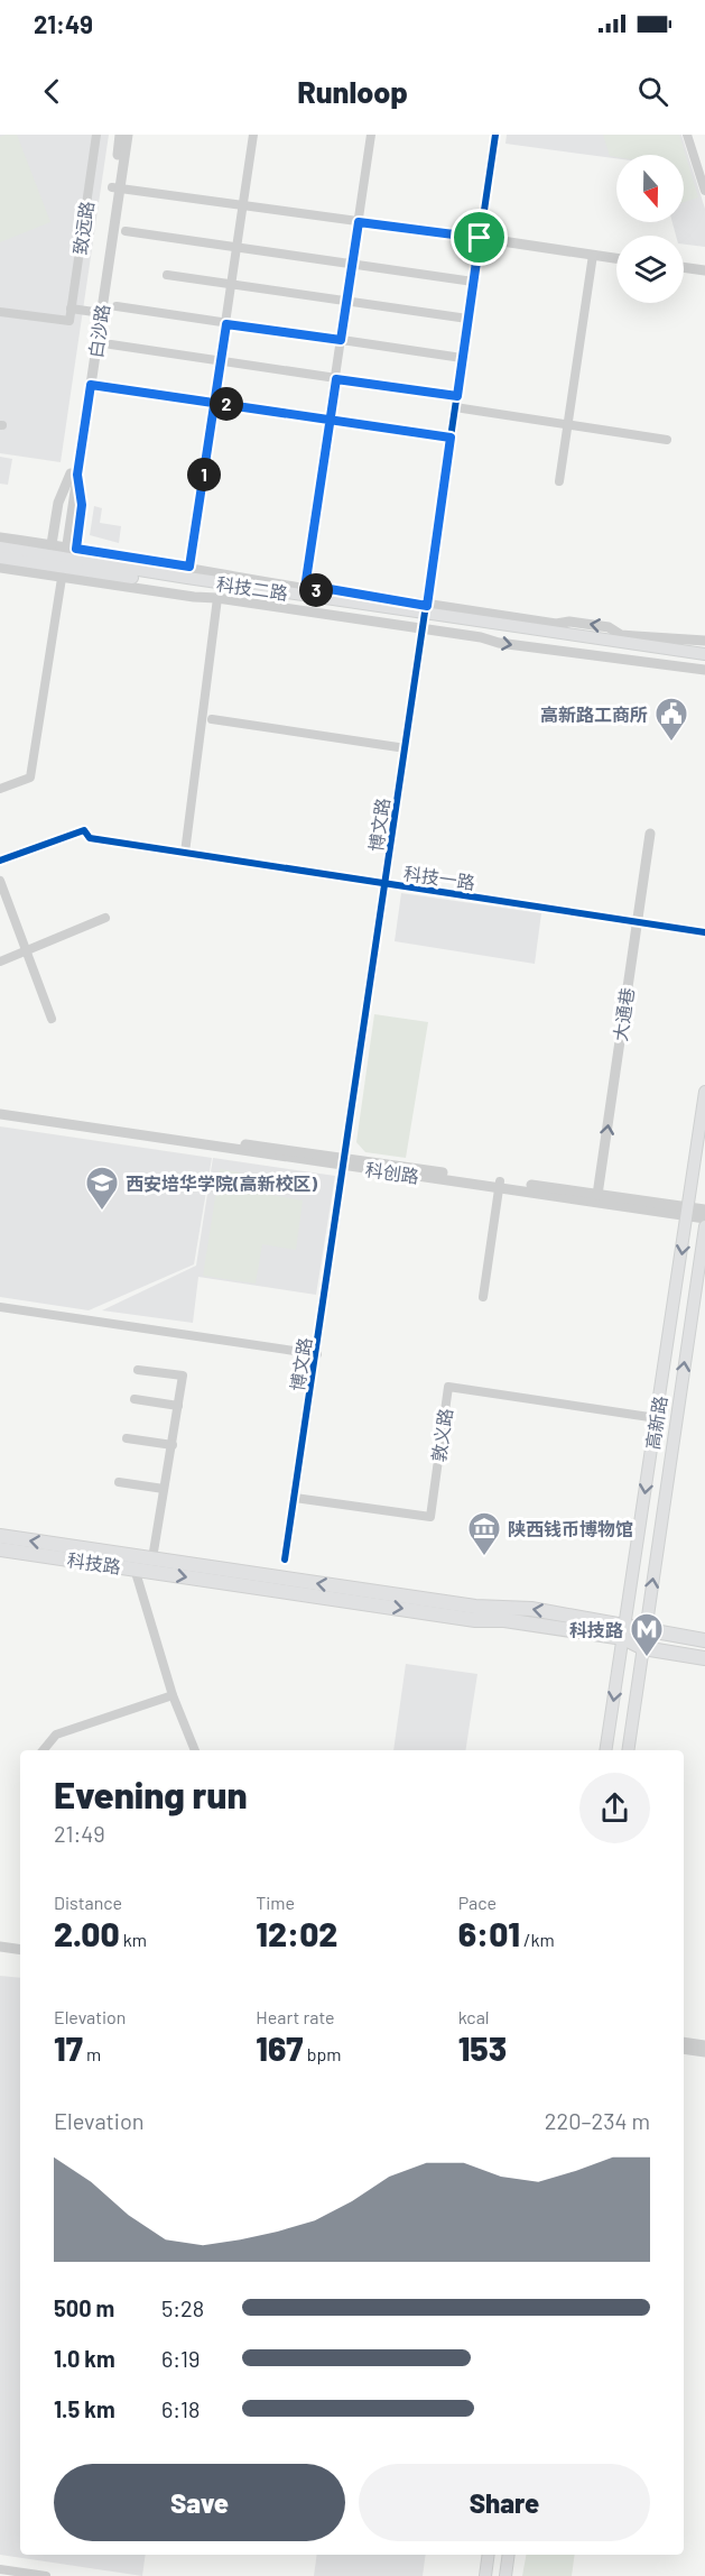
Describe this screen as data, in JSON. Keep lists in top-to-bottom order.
{
  "streets": {
    "main road": ["科技二路", "高新路", "科技路"],
    "street": [
      "致远路",
      "白沙路",
      "博文路",
      "科技一路",
      "大通巷",
      "科创路",
      "敦义路"
    ]
  },
  "crossings": [
    ["白沙路", "科技二路"],
    ["科技二路", "博文路"],
    ["博文路", "科技一路"],
    ["博文路", "科创路"],
    ["博文路", "敦义路"],
    ["科技一路", "大通巷"],
    ["大通巷", "科创路"],
    ["科创路", "高新路"],
    ["高新路", "敦义路"],
    ["高新路", "科技路"]
  ],
  "one_way": ["大通巷"],
  "places": {
    "public building": ["高新路工商所"],
    "school or university": ["西安培华学院(高新校区)"],
    "museum": ["陕西钱币博物馆"],
    "metro station": ["科技路"]
  },
  "north": "bottom",
  "page": {
    "status": "21:49",
    "header": "Runloop",
    "pins": ["2", "1", "3"],
    "heading": ["Evening run", "21:49"],
    "stats": [
      ["Distance", "2.00 km"],
      ["Time", "12:02"],
      ["Pace", "6:01 /km"],
      ["Elevation", "17 m"],
      ["Heart rate", "167 bpm"],
      ["kcal", "153"]
    ],
    "chart": ["Elevation", "220–234 m"],
    "list": [
      {
        "name": "500 m",
        "note": "5:28"
      },
      {
        "name": "1.0 km",
        "note": "6:19"
      },
      {
        "name": "1.5 km",
        "note": "6:18"
      }
    ],
    "buttons": ["Save", "Share"]
  }
}
